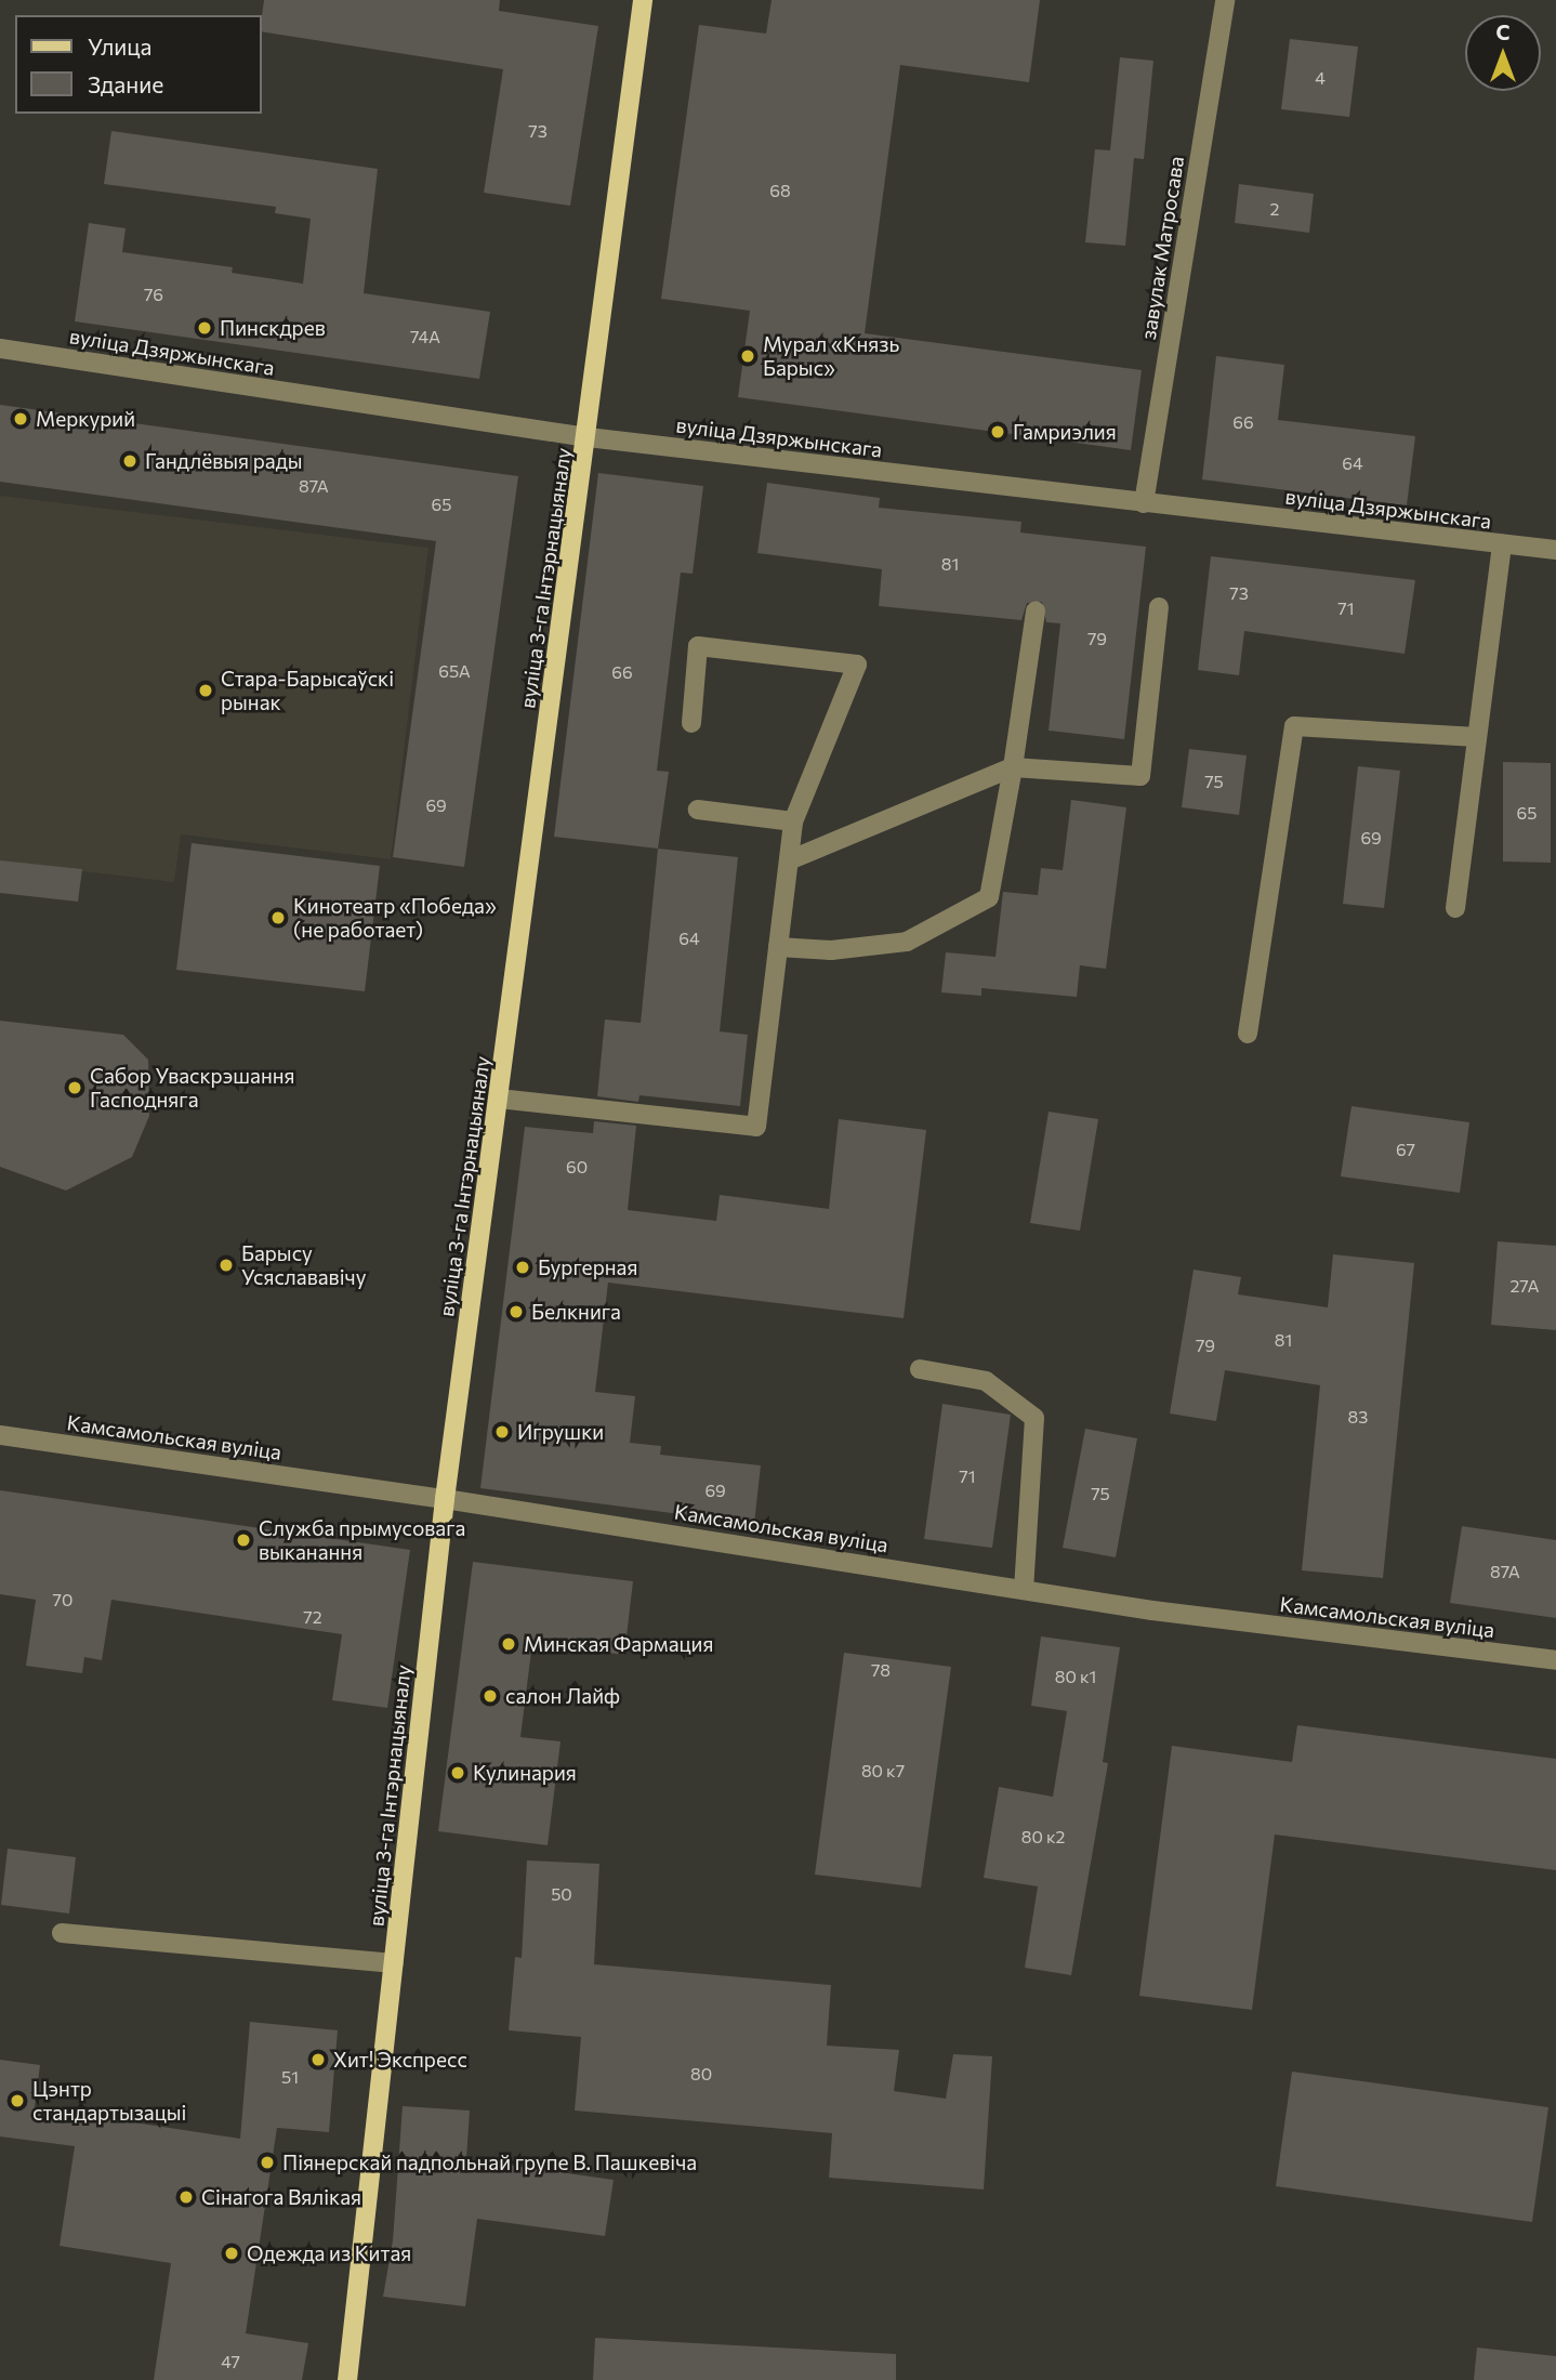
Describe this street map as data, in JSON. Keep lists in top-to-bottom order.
{
  "streets": {
    "main road": ["вуліца 3-га Інтэрнацыяналу"],
    "street": ["завулак Матросава", "вуліца Дзяржынскага", "Камсамольская вуліца"]
  },
  "crossings": [
    ["завулак Матросава", "вуліца Дзяржынскага"],
    ["вуліца Дзяржынскага", "вуліца 3-га Інтэрнацыяналу"],
    ["вуліца 3-га Інтэрнацыяналу", "Камсамольская вуліца"]
  ],
  "places": [
    "Пинскдрев",
    "Мурал «Князь Барыс»",
    "Меркурий",
    "Гамриэлия",
    "Гандлёвыя рады",
    "Стара-Барысаўскі рынак",
    "Кинотеатр «Победа» (не работает)",
    "Сабор Уваскрэшання Гасподняга",
    "Барысу Усяслававічу",
    "Бургерная",
    "Белкнига",
    "Игрушки",
    "Служба прымусовага выканання",
    "Минская Фармация",
    "салон Лайф",
    "Кулинария",
    "Хит! Экспресс",
    "Цэнтр стандартызацыі",
    "Піянерскай падпольнай групе В. Пашкевіча",
    "Сінагога Вялікая",
    "Одежда из Китая"
  ],
  "house_numbers": [
    "4",
    "73",
    "68",
    "2",
    "76",
    "74А",
    "66",
    "64",
    "87А",
    "65",
    "81",
    "73",
    "71",
    "79",
    "65А",
    "66",
    "75",
    "69",
    "65",
    "69",
    "64",
    "67",
    "60",
    "27А",
    "81",
    "79",
    "83",
    "71",
    "69",
    "75",
    "87А",
    "70",
    "72",
    "78",
    "80 к1",
    "80 к7",
    "80 к2",
    "50",
    "80",
    "51",
    "47"
  ],
  "legend": ["Улица", "Здание"],
  "north": "top"
}
